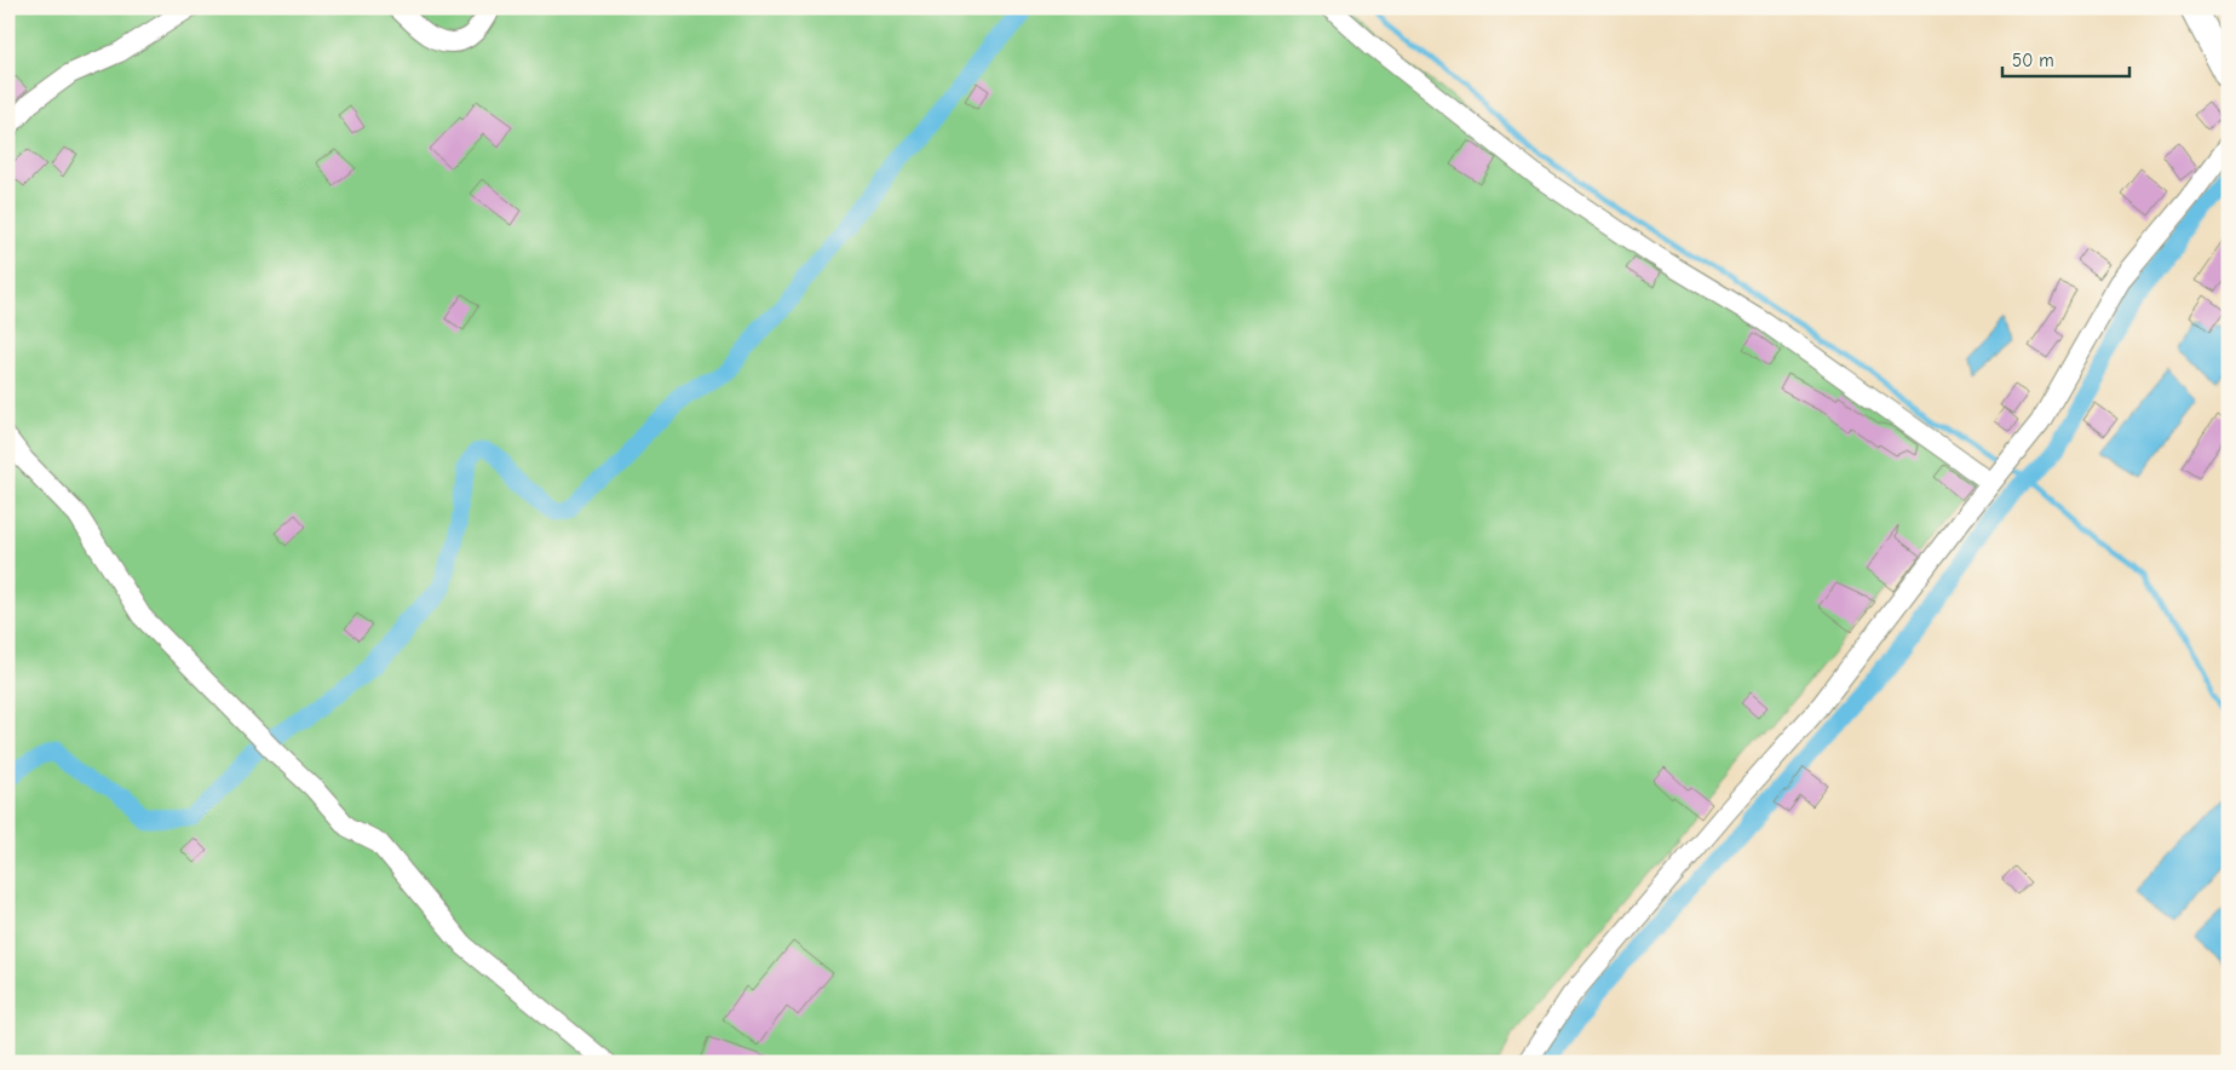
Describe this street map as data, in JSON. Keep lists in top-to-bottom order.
{
  "scale_bar": "50 m"
}
